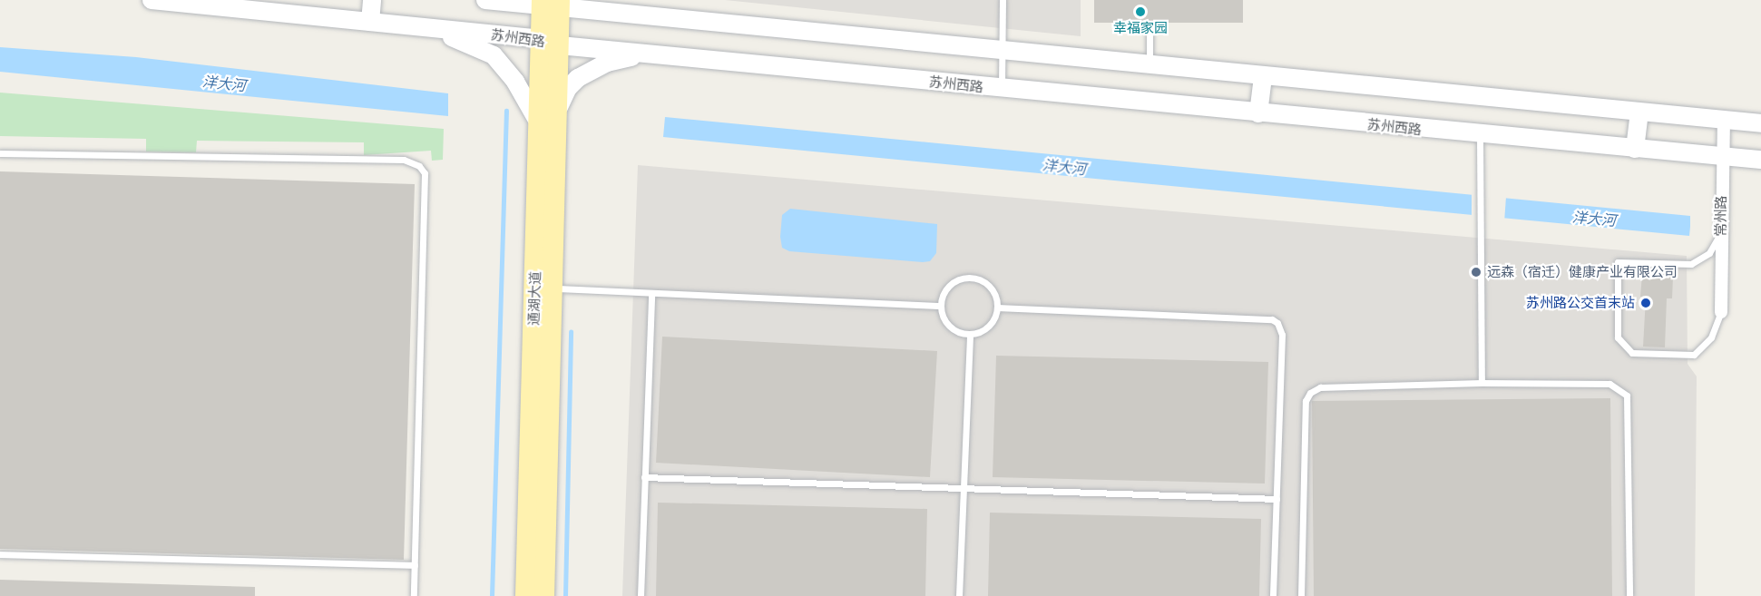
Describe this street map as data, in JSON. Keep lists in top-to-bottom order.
{
  "streets": {
    "main road": ["苏州西路", "通湖大道"],
    "street": ["常州路"]
  },
  "crossings": [
    ["苏州西路", "常州路"],
    ["苏州西路", "通湖大道"]
  ],
  "water": ["洋大河"],
  "places": ["幸福家园", "远森（宿迁）健康产业有限公司", "苏州路公交首末站"]
}
